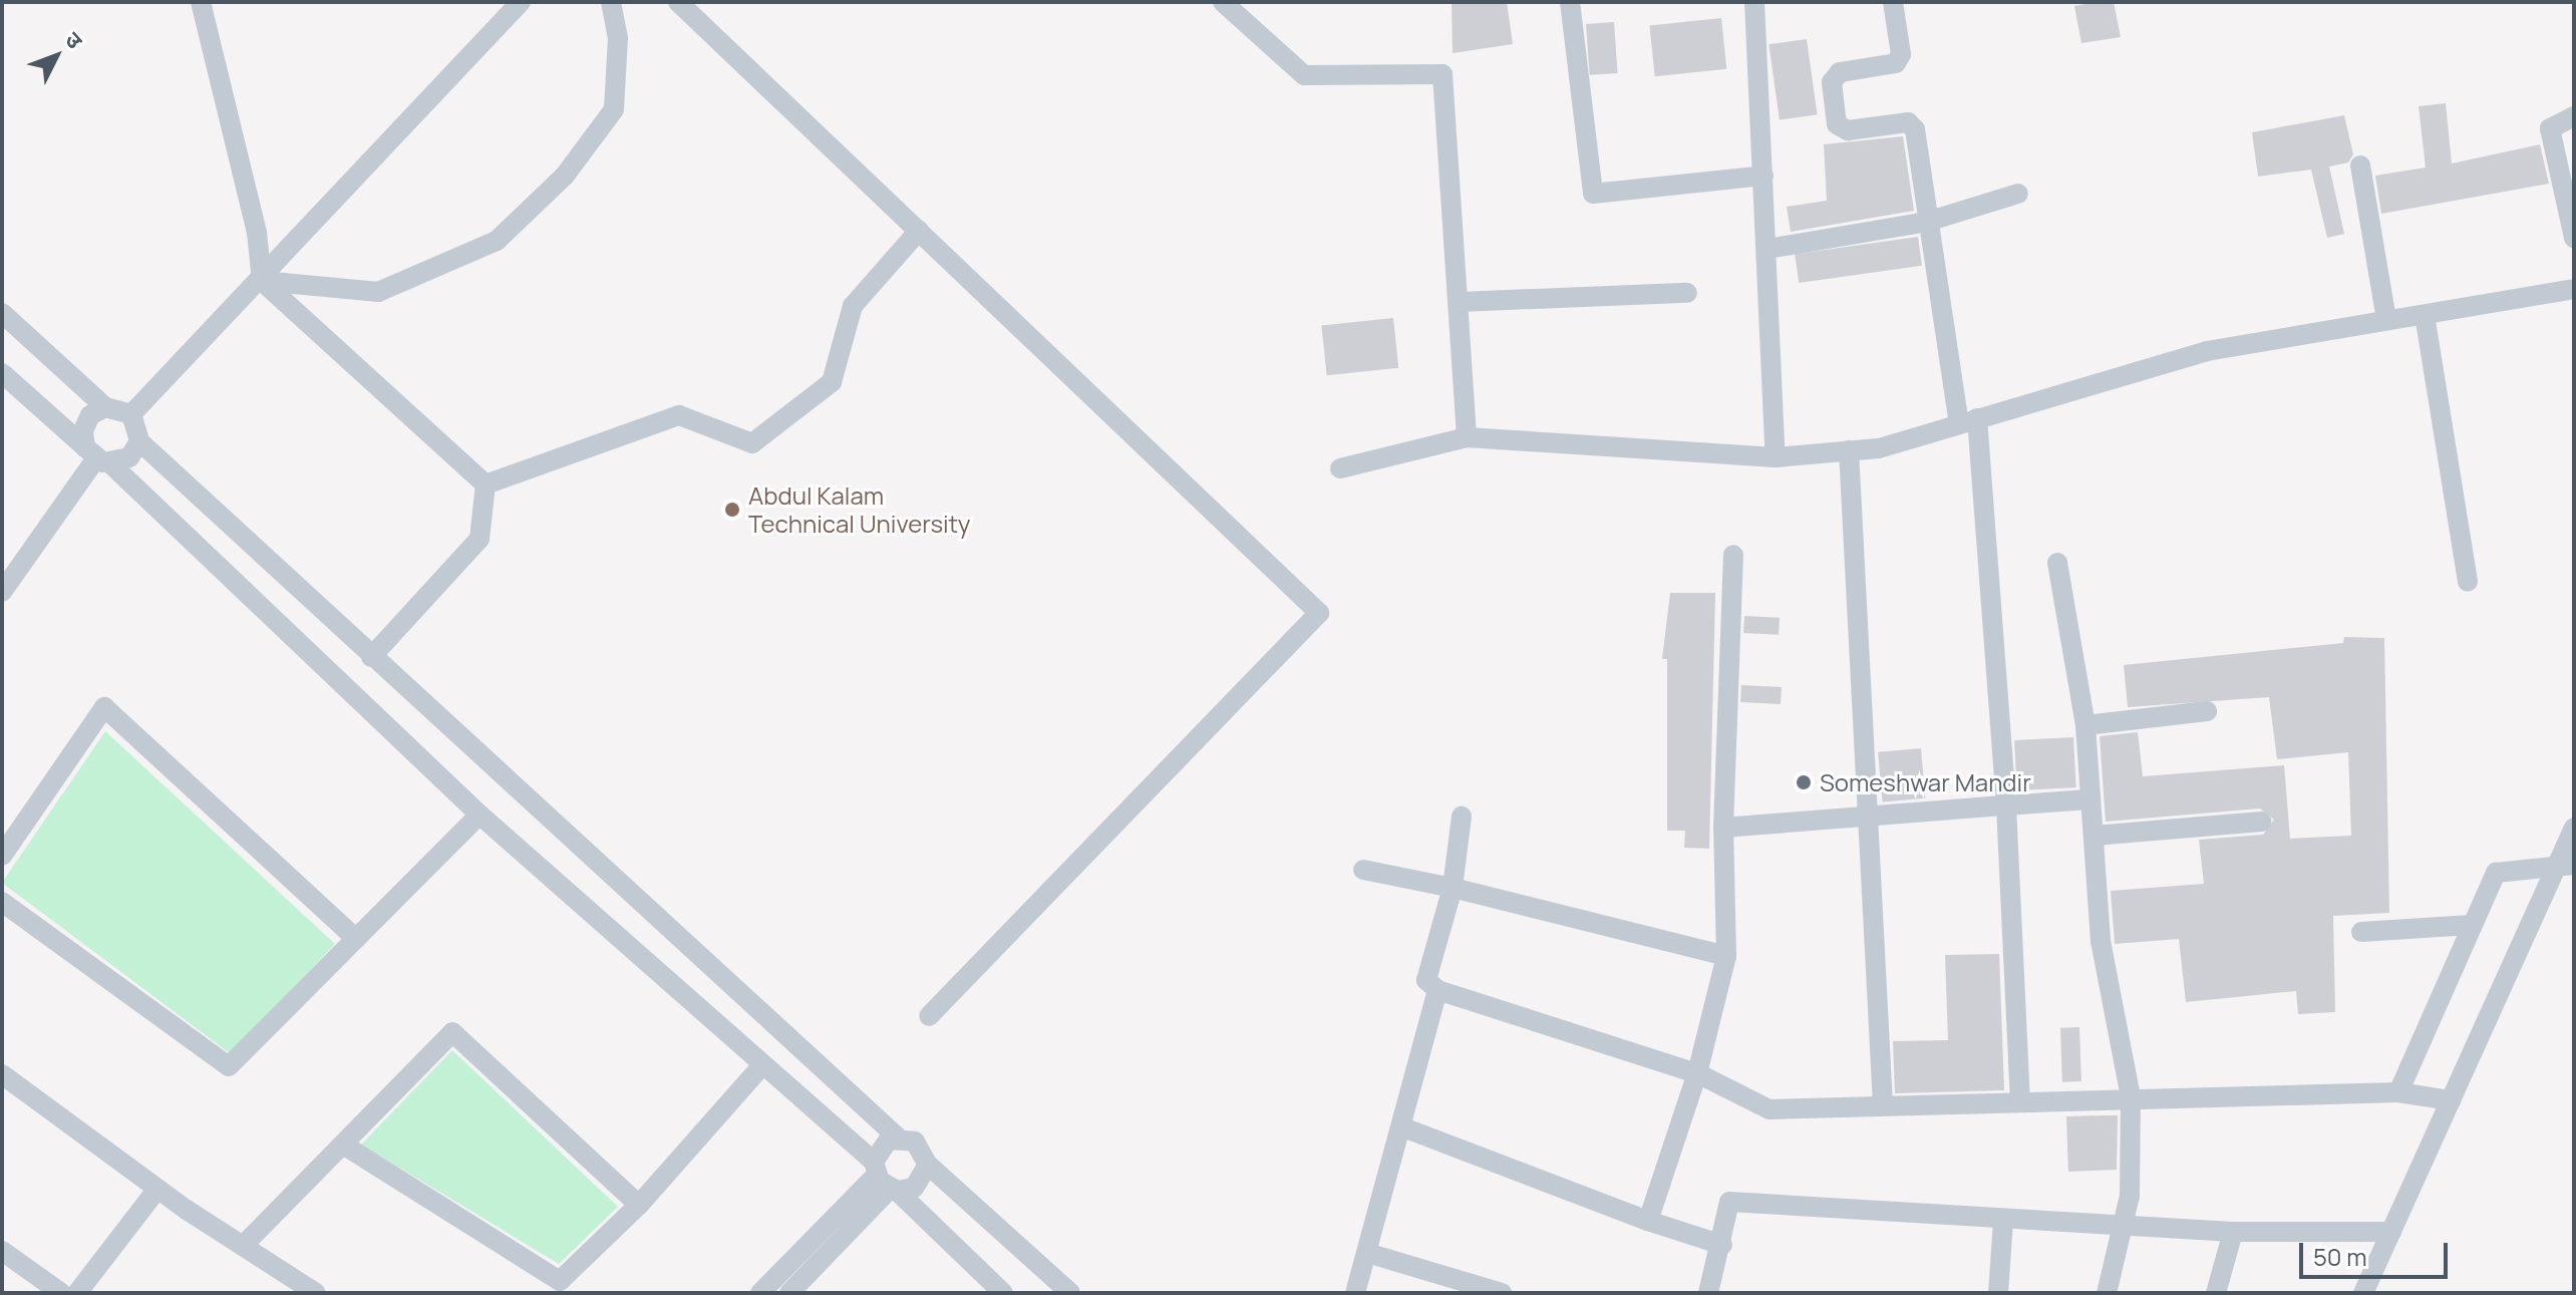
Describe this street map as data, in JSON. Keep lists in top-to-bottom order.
{
  "places": ["Abdul Kalam Technical University", "Someshwar Mandir"],
  "scale_bar": "50 m",
  "north": "top right"
}
